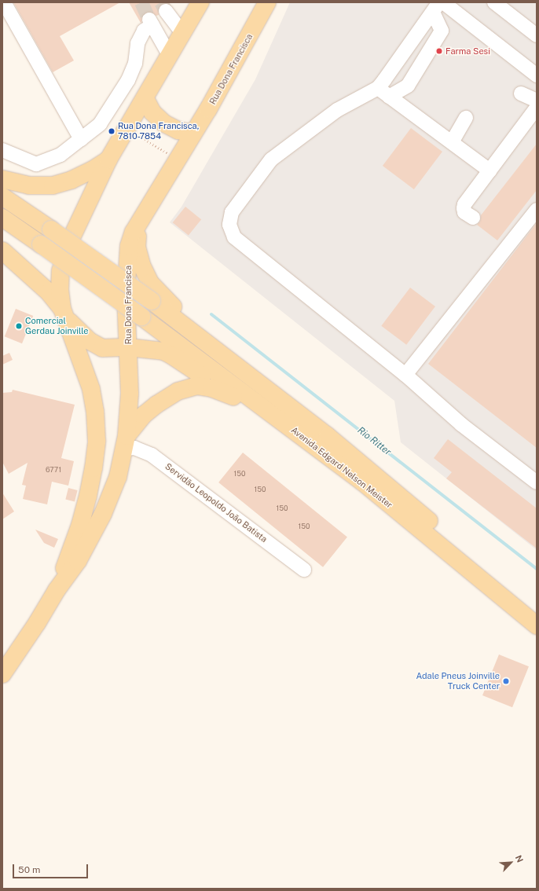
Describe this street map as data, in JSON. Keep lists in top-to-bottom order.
{
  "streets": {
    "main road": ["Rua Dona Francisca", "Avenida Edgard Nelson Meister"],
    "street": ["Servidão Leopoldo João Batista"]
  },
  "crossings": [
    ["Rua Dona Francisca", "Servidão Leopoldo João Batista"]
  ],
  "water": ["Rio Ritter"],
  "places": [
    "Farma Sesi",
    "Rua Dona Francisca, 7810-7854",
    "Comercial Gerdau Joinville",
    "Adale Pneus Joinville Truck Center"
  ],
  "house_numbers": [
    "6771",
    "150",
    "150",
    "150",
    "150"
  ],
  "scale_bar": "50 m",
  "north": "top right"
}
